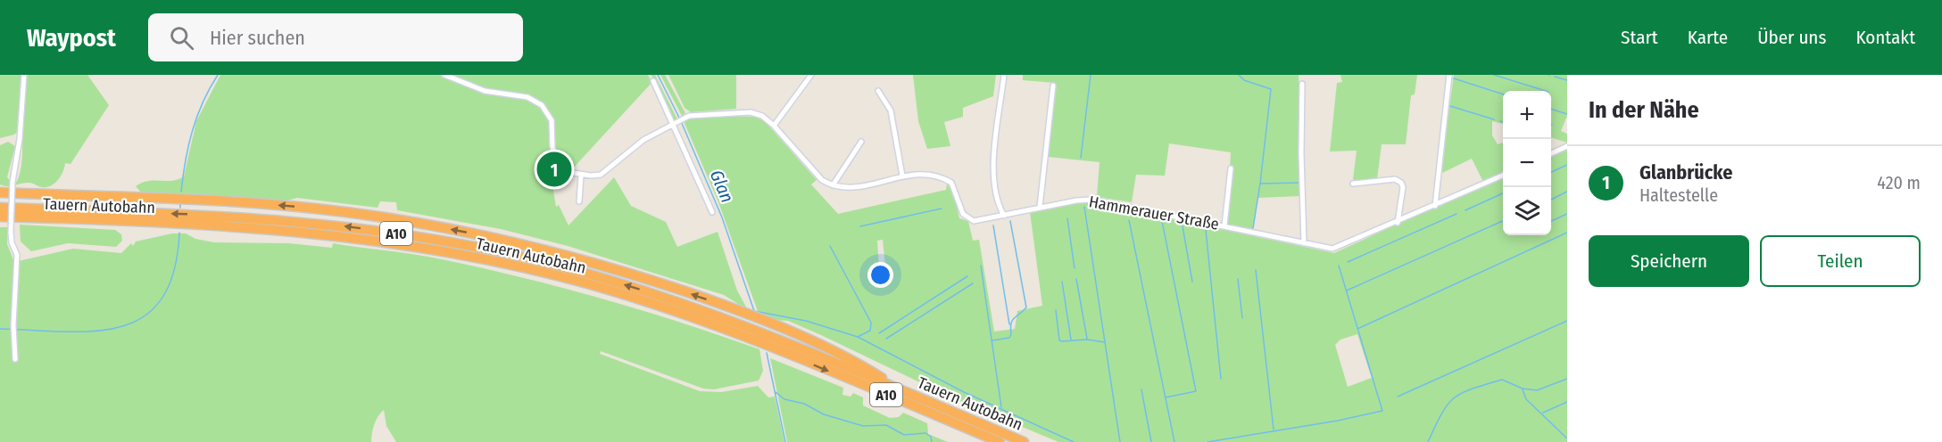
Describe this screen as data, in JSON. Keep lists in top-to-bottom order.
{
  "streets": {
    "highway": ["Tauern Autobahn", "A10"],
    "street": ["Hammerauer Straße"]
  },
  "crossings": [
    ["Tauern Autobahn", "A10"]
  ],
  "water": ["Glan"],
  "page": {
    "header": "Waypost",
    "search": "Hier suchen",
    "nav": [
      "Start",
      "Karte",
      "Über uns",
      "Kontakt"
    ],
    "heading": "In der Nähe",
    "map_buttons": ["+", "−"],
    "list": [
      {
        "mark": "1",
        "name": "Glanbrücke",
        "note": "Haltestelle",
        "value": "420 m"
      }
    ],
    "pins": "1",
    "buttons": ["Speichern", "Teilen"]
  }
}
